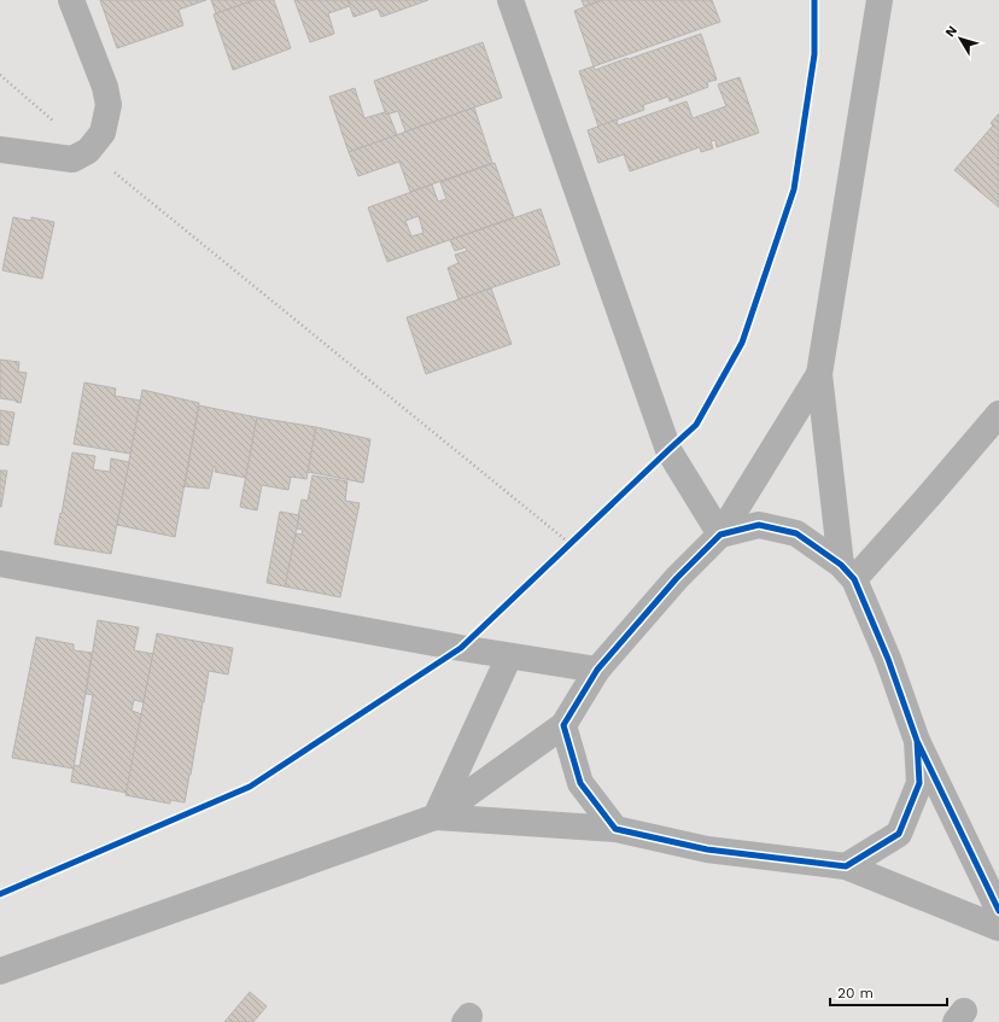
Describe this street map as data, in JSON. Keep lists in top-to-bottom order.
{
  "scale_bar": "20 m",
  "north": "top left"
}
